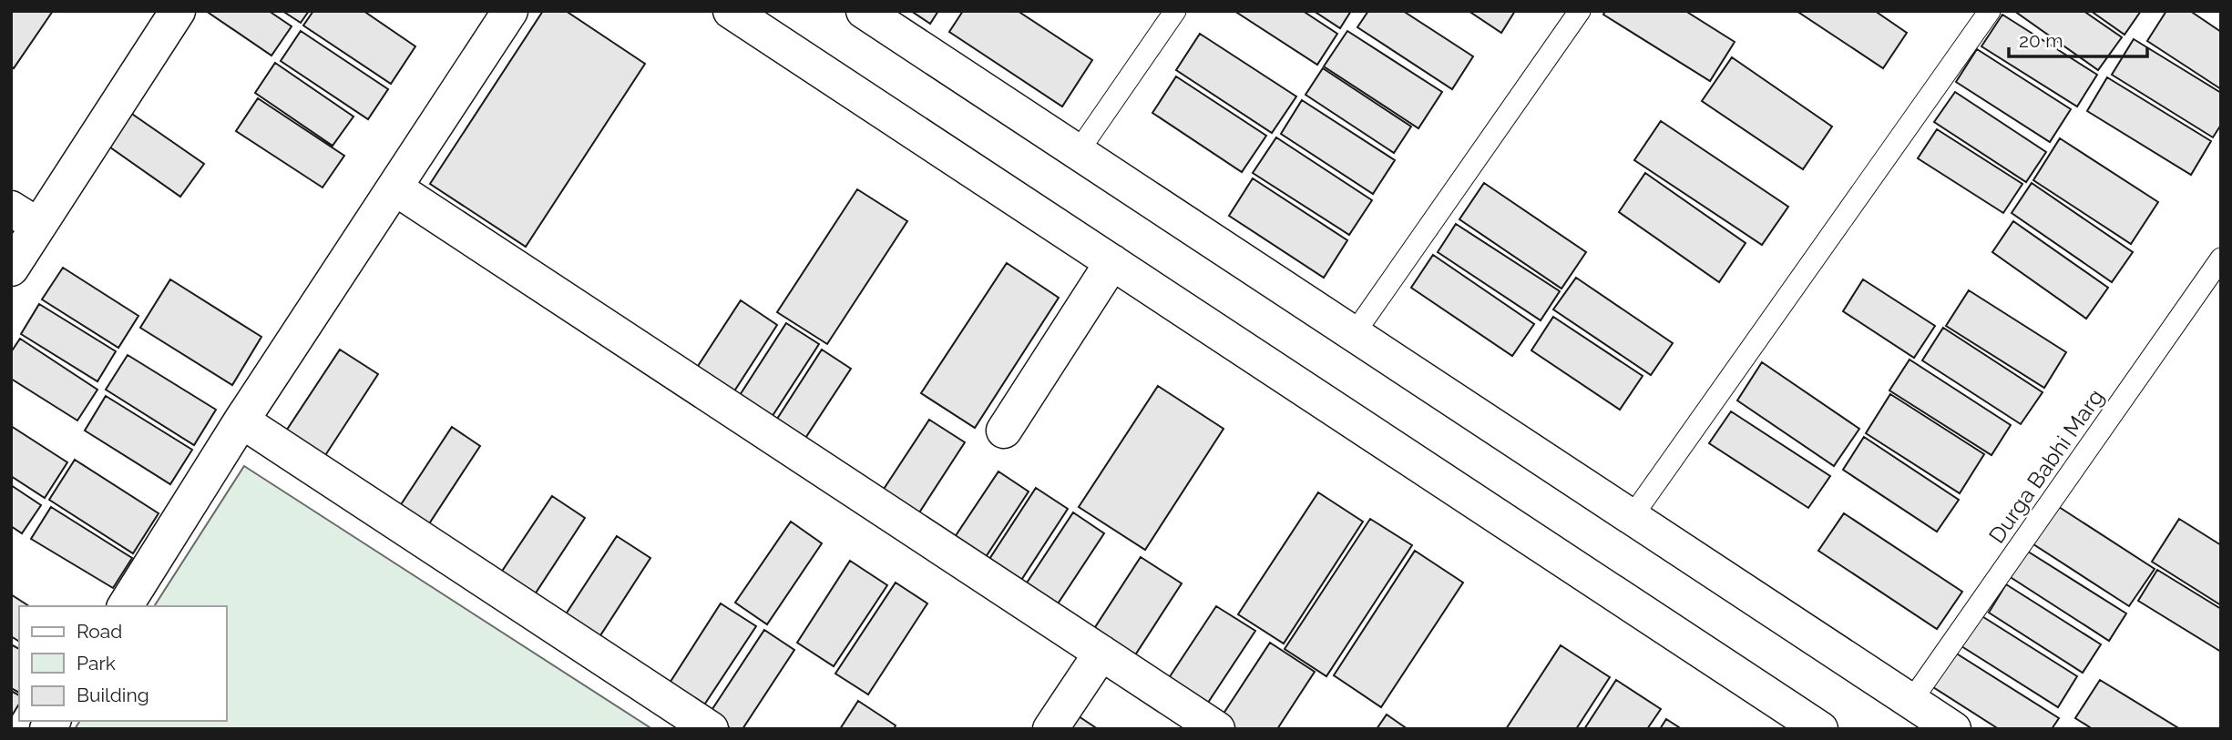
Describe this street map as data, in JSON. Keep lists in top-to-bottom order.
{
  "streets": {
    "lane": ["Durga Babhi Marg"]
  },
  "legend": ["Road", "Park", "Building"],
  "scale_bar": "20 m"
}
